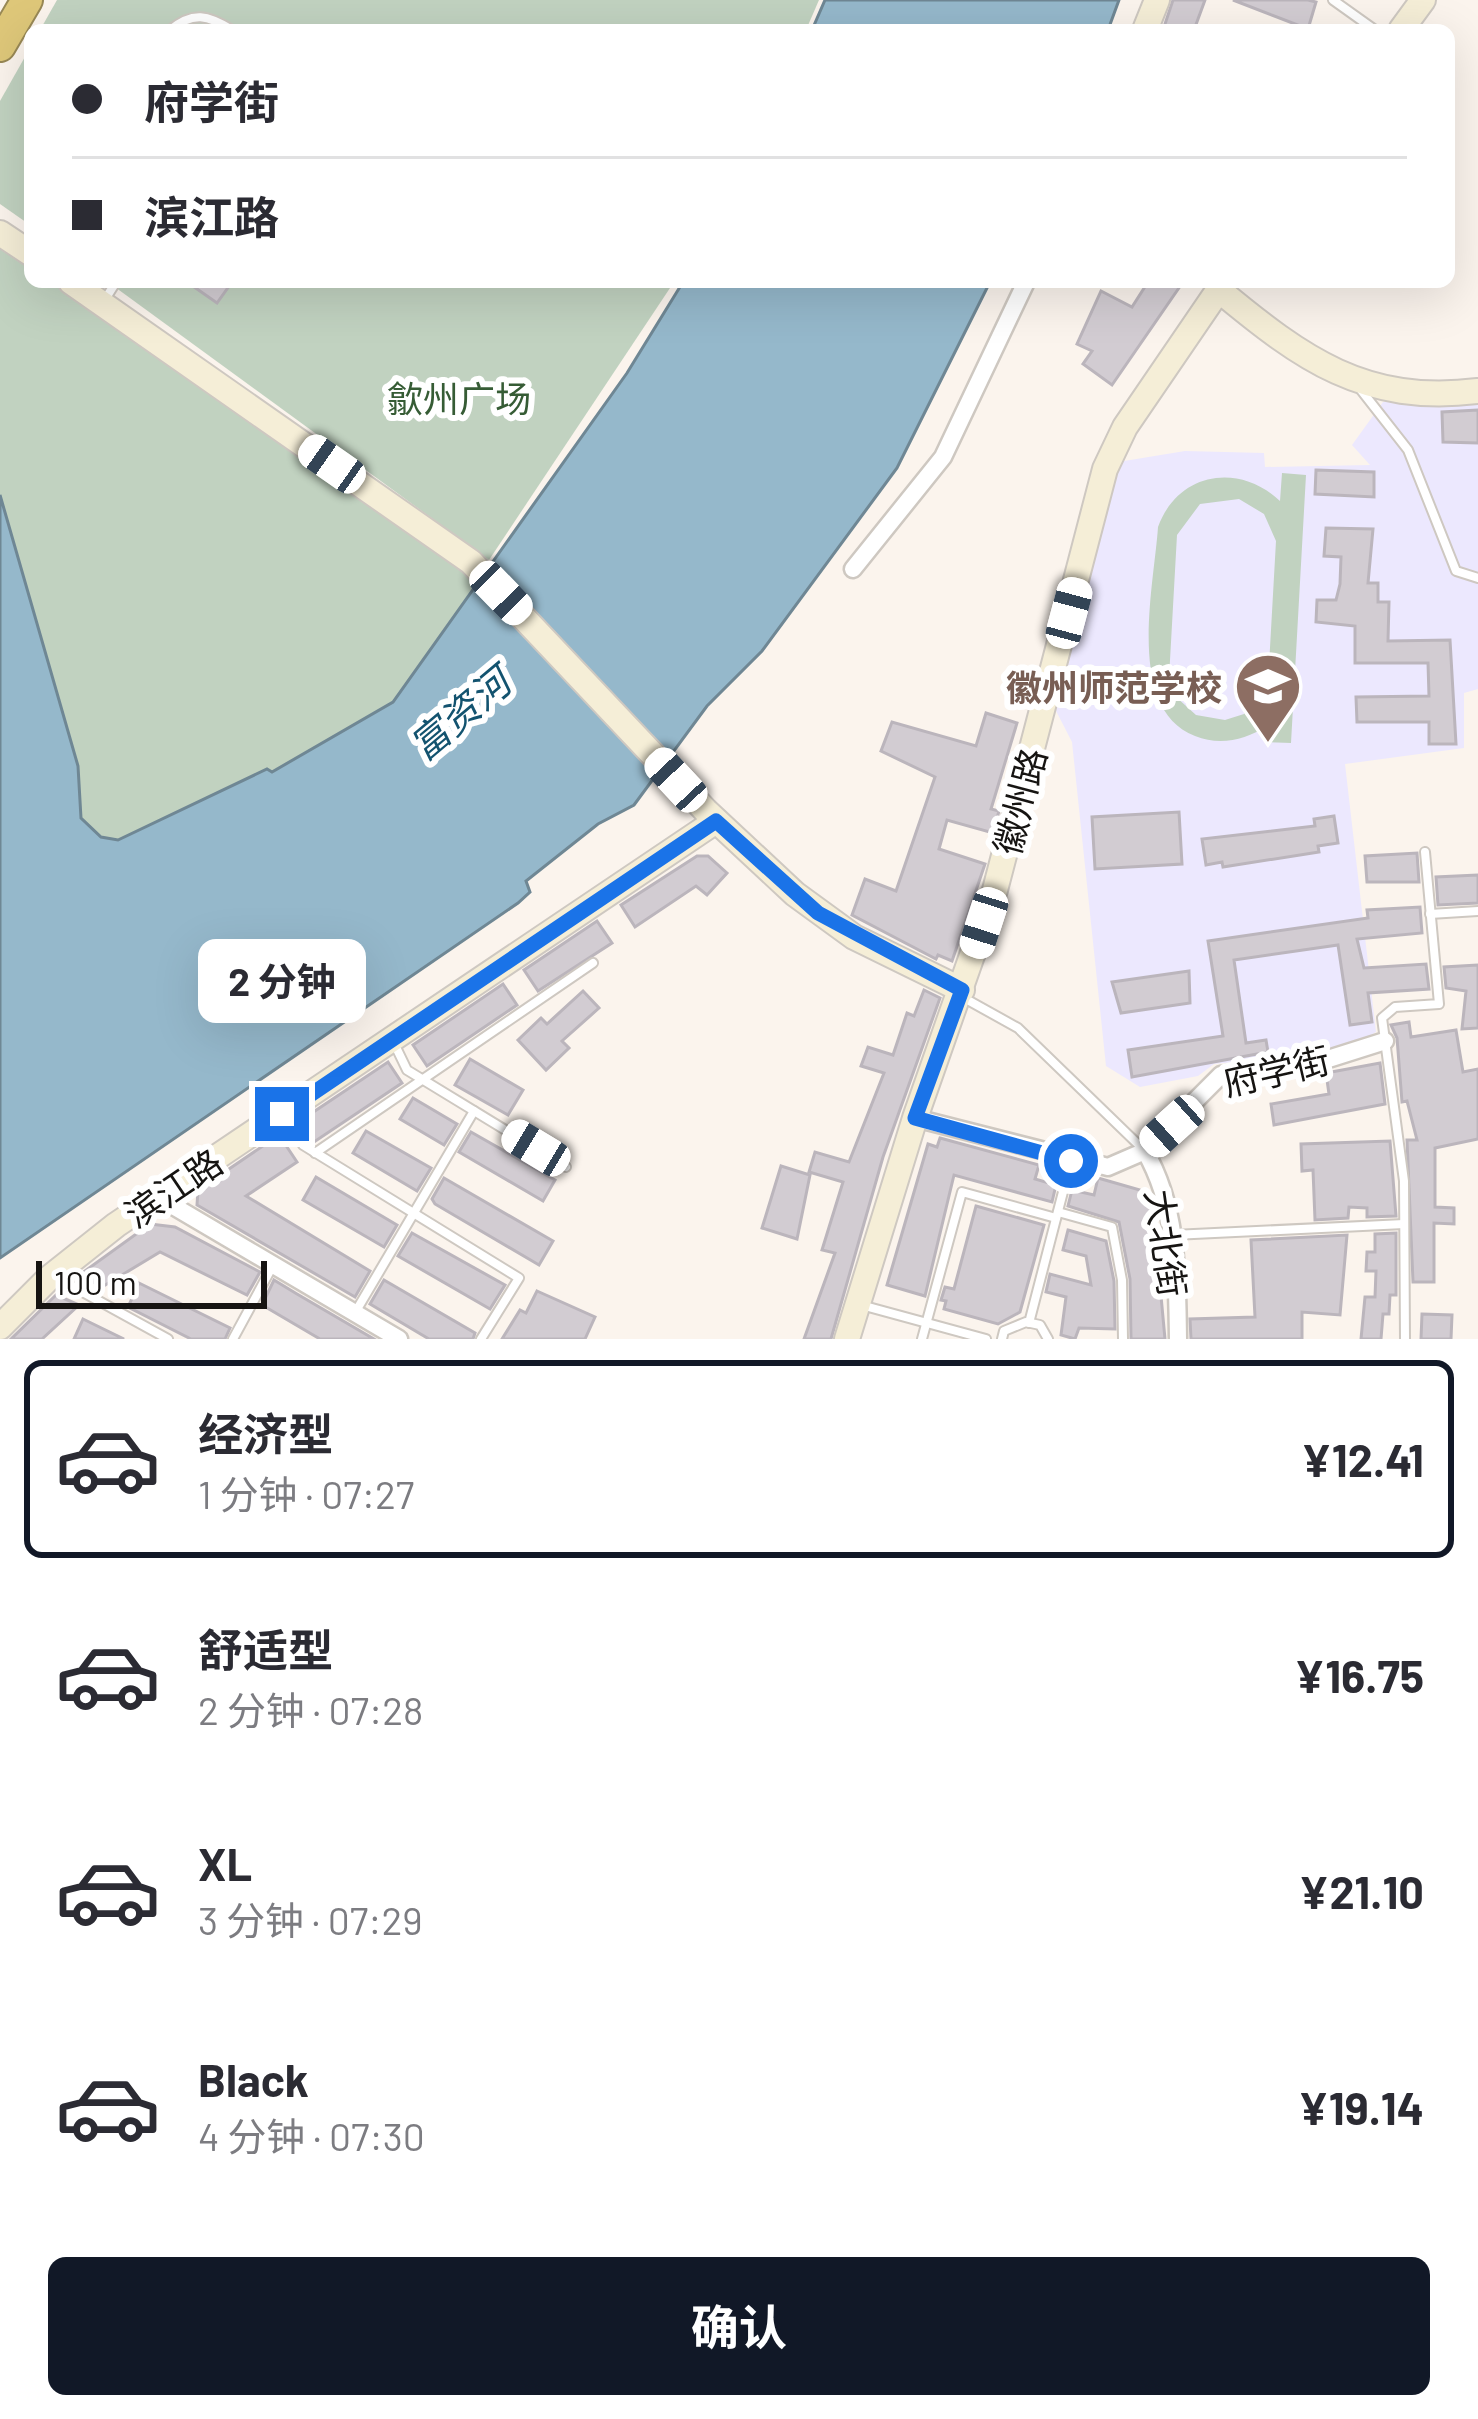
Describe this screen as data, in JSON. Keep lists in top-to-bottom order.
{
  "streets": {
    "street": [
      "徽州路",
      "府学街",
      "滨江路",
      "大北街"
    ]
  },
  "crossings": [
    ["府学街", "大北街"]
  ],
  "water": ["富资河"],
  "parks": ["歙州广场"],
  "places": {
    "school or university": ["徽州师范学校"]
  },
  "scale_bar": "100 m",
  "page": {
    "banner": ["府学街", "滨江路"],
    "bubble": "2 分钟",
    "scale": "100 m",
    "list": [
      {
        "name": "经济型",
        "note": "1 分钟 · 07:27",
        "value": "¥12.41"
      },
      {
        "name": "舒适型",
        "note": "2 分钟 · 07:28",
        "value": "¥16.75"
      },
      {
        "name": "XL",
        "note": "3 分钟 · 07:29",
        "value": "¥21.10"
      },
      {
        "name": "Black",
        "note": "4 分钟 · 07:30",
        "value": "¥19.14"
      }
    ],
    "buttons": "确认"
  }
}
